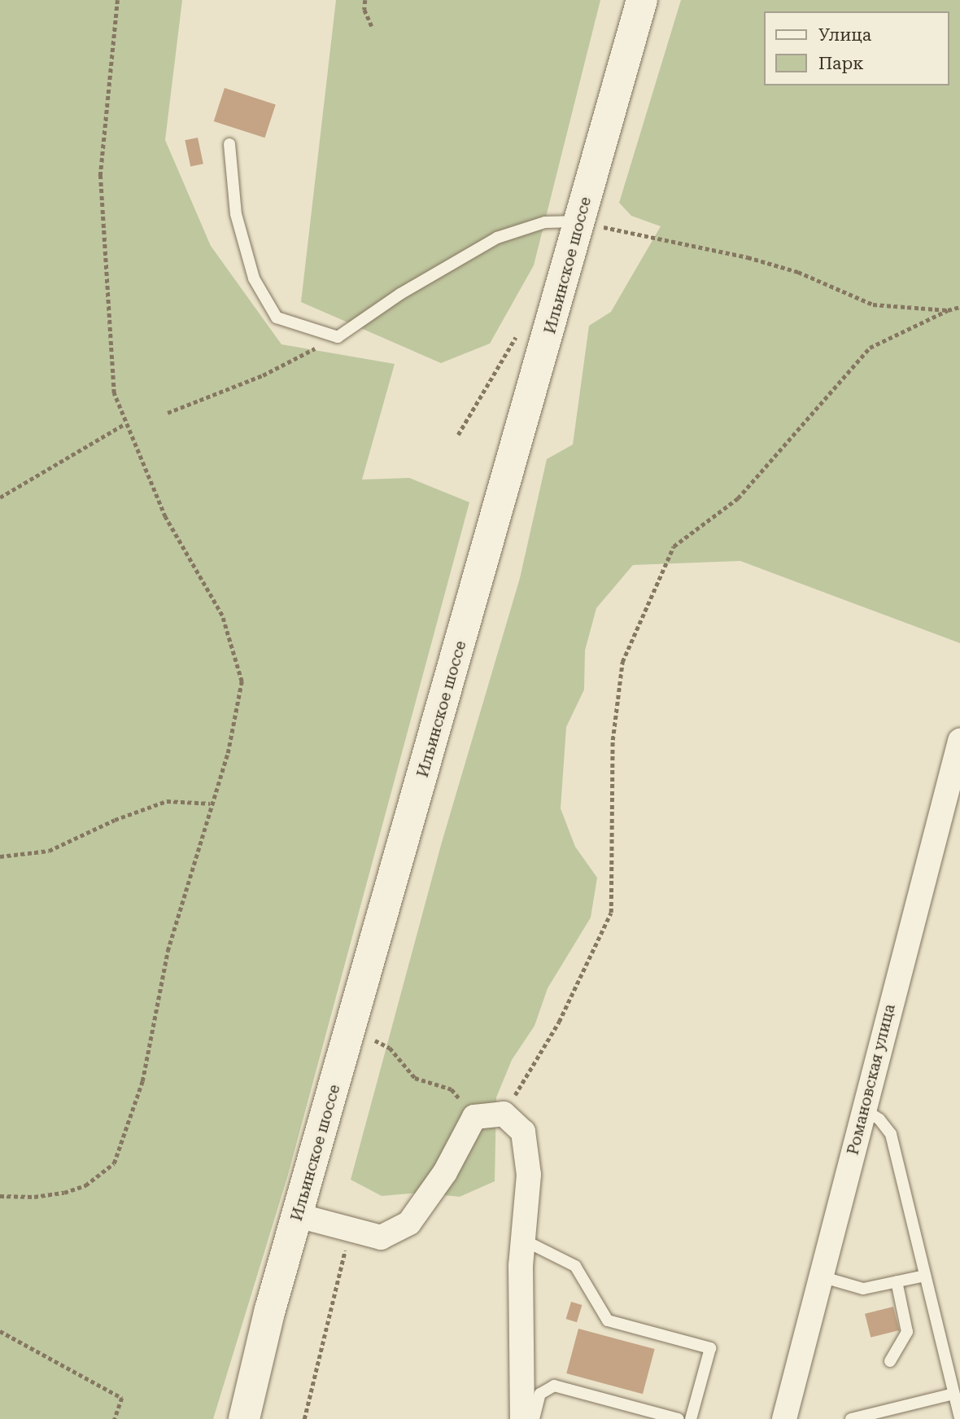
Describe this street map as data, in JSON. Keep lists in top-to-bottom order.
{
  "streets": {
    "main road": ["Ильинское шоссе"],
    "street": ["Романовская улица"]
  },
  "legend": ["Улица", "Парк"]
}
